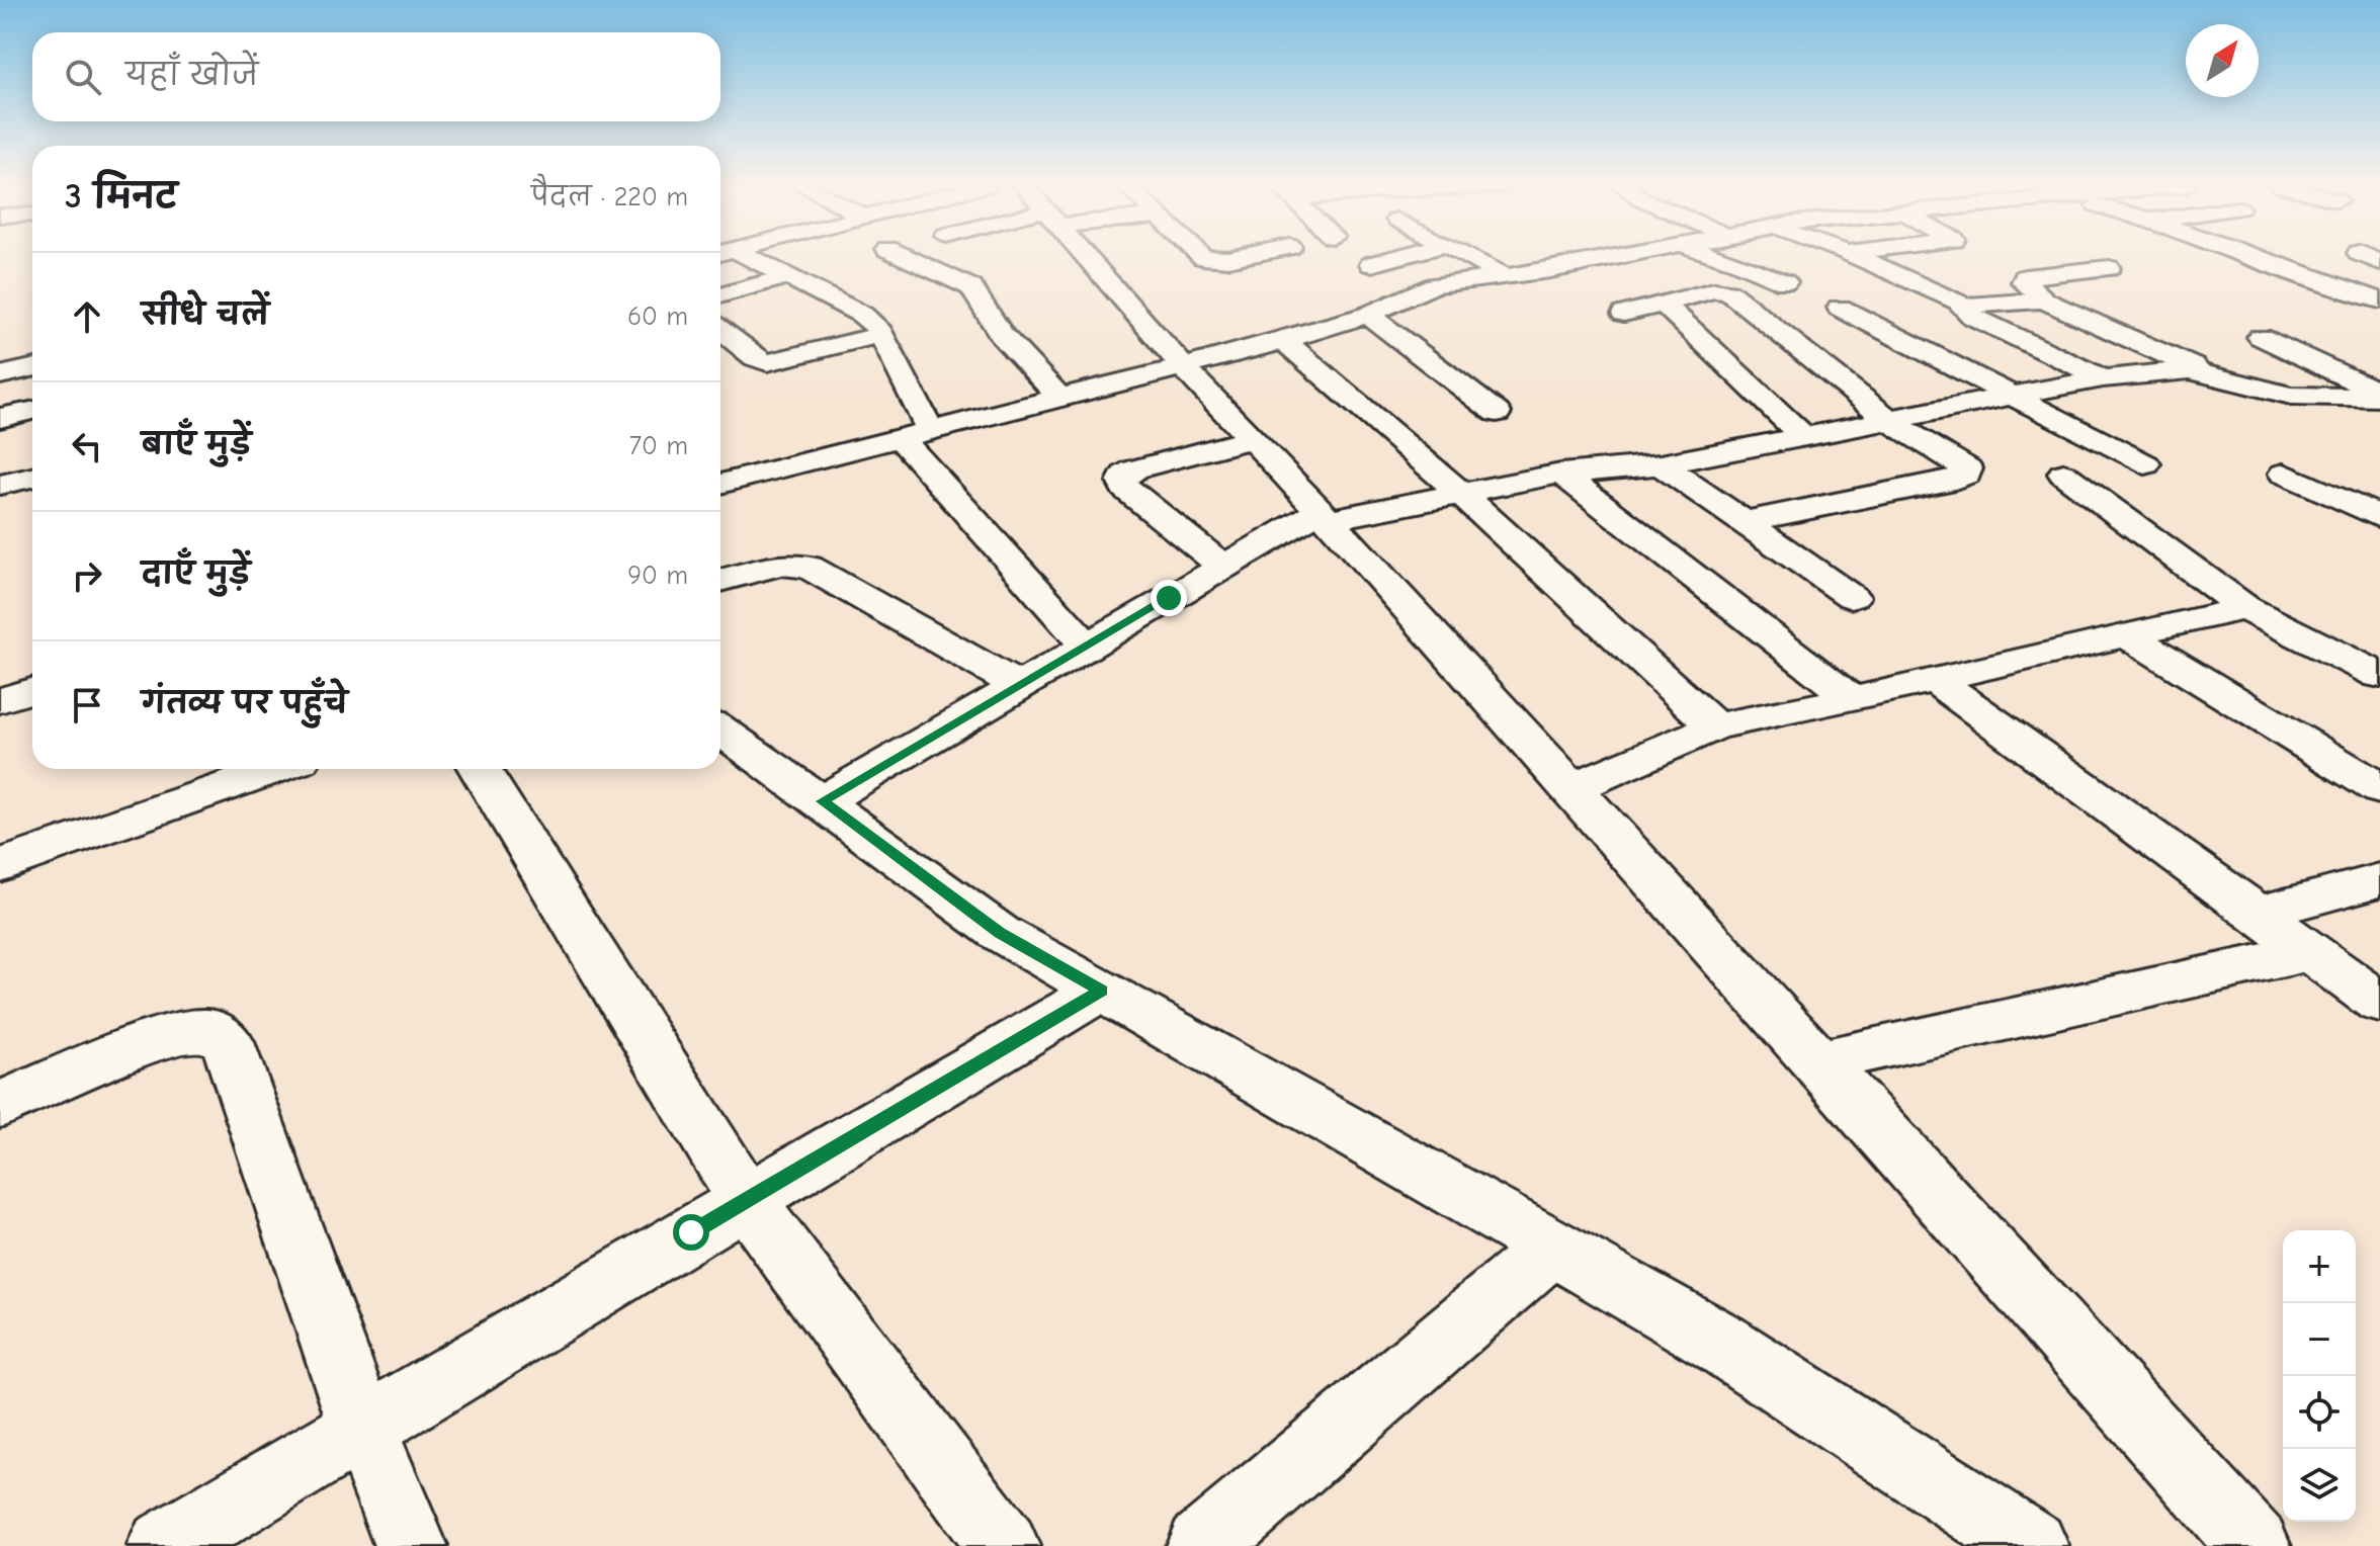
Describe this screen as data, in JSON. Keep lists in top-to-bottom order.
{
  "north": "top right",
  "page": {
    "search": "यहाँ खोजें",
    "heading": ["3 मिनट", "पैदल · 220 m"],
    "list": [
      ["सीधे चलें", "60 m"],
      ["बाएँ मुड़ें", "70 m"],
      ["दाएँ मुड़ें", "90 m"],
      "गंतव्य पर पहुँचे"
    ],
    "map_buttons": ["+", "−"]
  }
}
